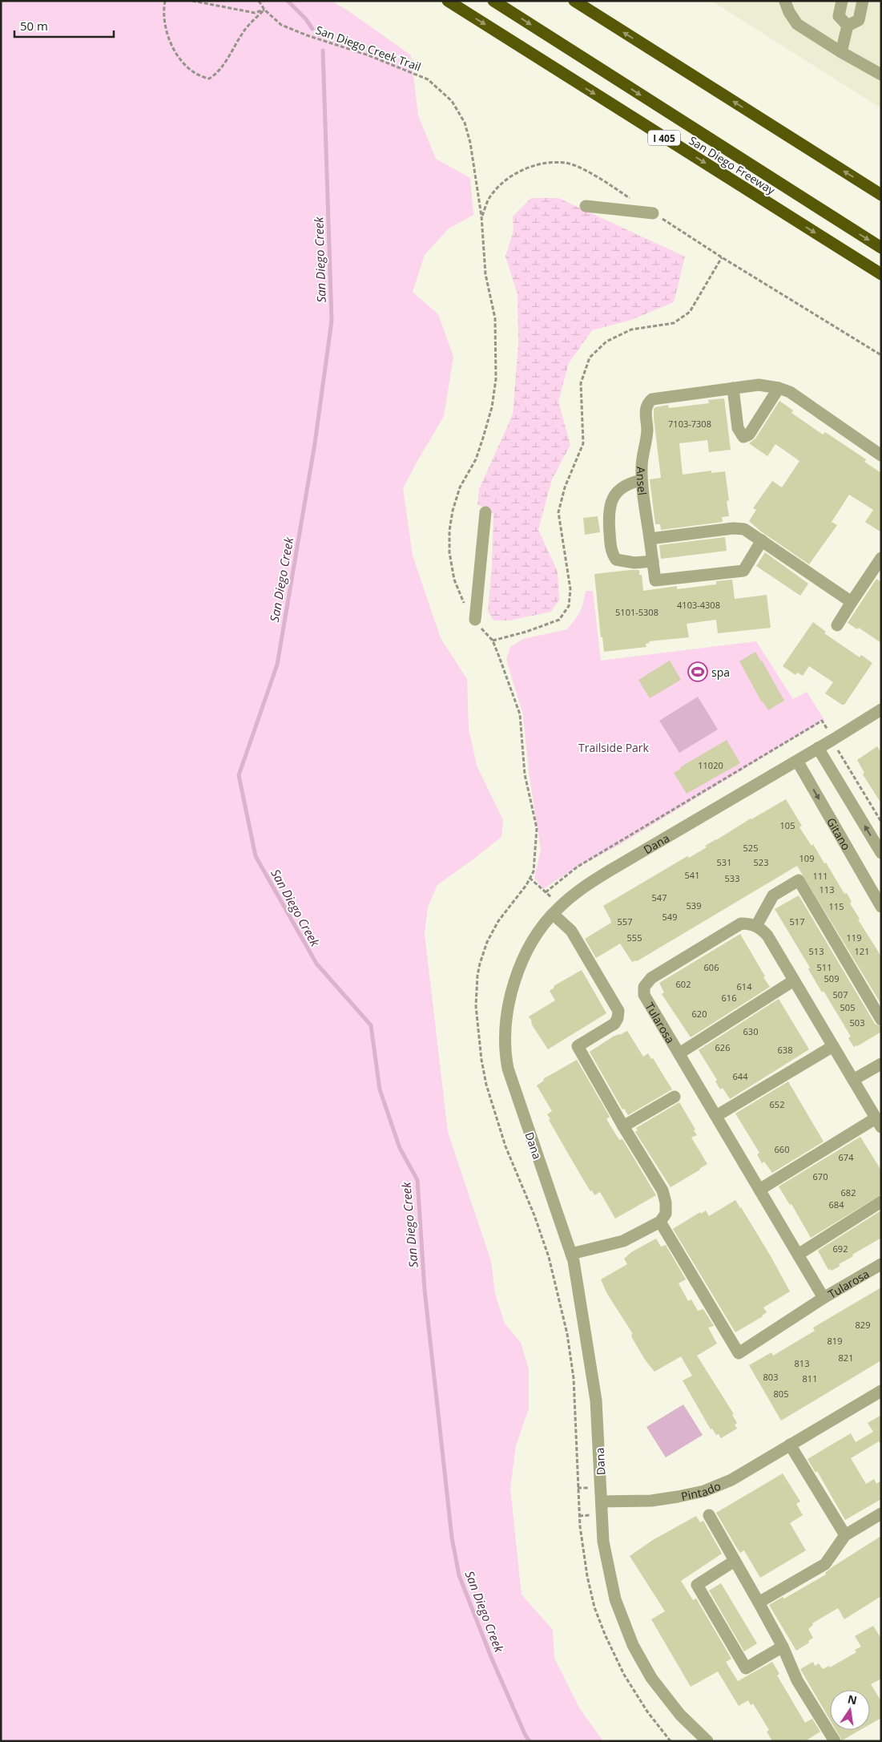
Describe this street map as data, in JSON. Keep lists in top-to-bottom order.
{
  "streets": {
    "highway": ["I 405", "San Diego Freeway"],
    "street": [
      "Ansel",
      "Gitano",
      "Dana",
      "Tularosa",
      "Pintado"
    ],
    "path": ["San Diego Creek Trail"]
  },
  "crossings": [
    ["Gitano", "Dana"],
    ["Dana", "Pintado"]
  ],
  "water": ["San Diego Creek"],
  "parks": ["Trailside Park"],
  "places": {
    "sports": ["spa"]
  },
  "house_numbers": [
    "7103-7308",
    "4103-4308",
    "5101-5308",
    "11020",
    "105",
    "525",
    "109",
    "531",
    "523",
    "541",
    "111",
    "533",
    "113",
    "547",
    "539",
    "115",
    "549",
    "557",
    "517",
    "555",
    "119",
    "513",
    "121",
    "606",
    "511",
    "509",
    "602",
    "614",
    "507",
    "616",
    "505",
    "620",
    "503",
    "630",
    "626",
    "638",
    "644",
    "652",
    "660",
    "674",
    "670",
    "682",
    "684",
    "692",
    "829",
    "819",
    "821",
    "813",
    "803",
    "811",
    "805"
  ],
  "scale_bar": "50 m",
  "north": "top"
}
